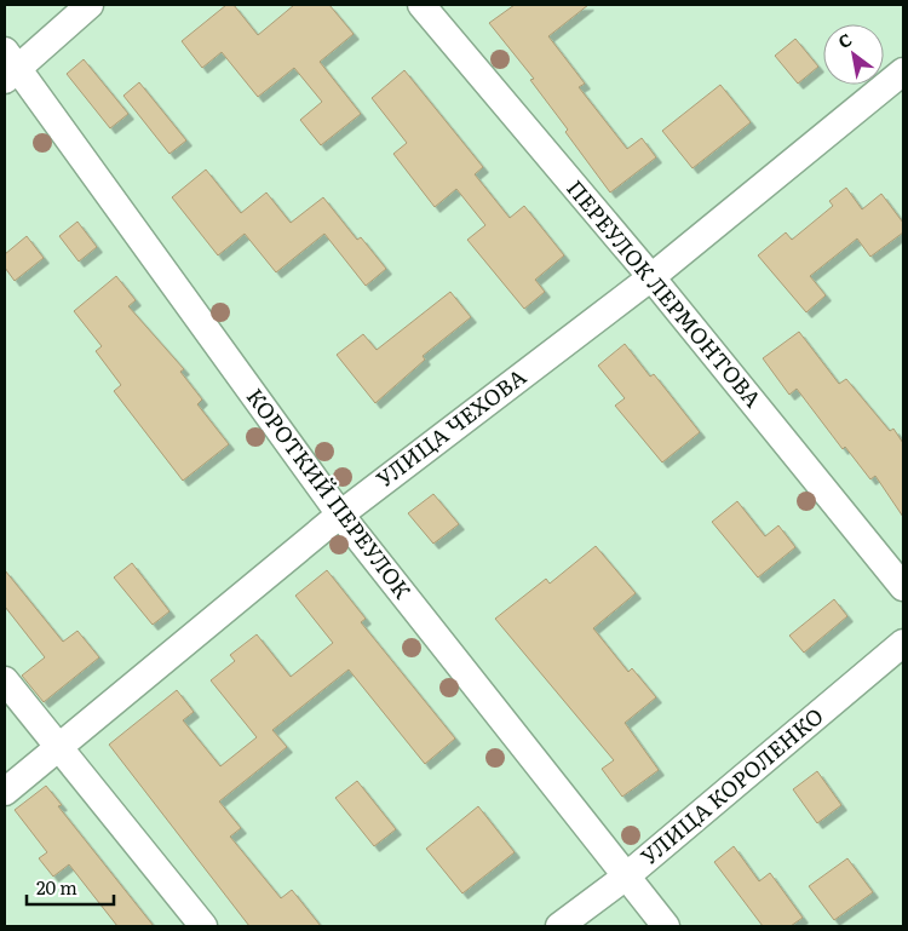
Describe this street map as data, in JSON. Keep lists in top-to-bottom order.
{
  "streets": {
    "street": [
      "ПЕРЕУЛОК ЛЕРМОНТОВА",
      "УЛИЦА ЧЕХОВА",
      "КОРОТКИЙ ПЕРЕУЛОК",
      "УЛИЦА КОРОЛЕНКО"
    ]
  },
  "crossings": [
    ["ПЕРЕУЛОК ЛЕРМОНТОВА", "УЛИЦА ЧЕХОВА"],
    ["УЛИЦА ЧЕХОВА", "КОРОТКИЙ ПЕРЕУЛОК"],
    ["КОРОТКИЙ ПЕРЕУЛОК", "УЛИЦА КОРОЛЕНКО"]
  ],
  "scale_bar": "20 m",
  "north": "top left"
}
